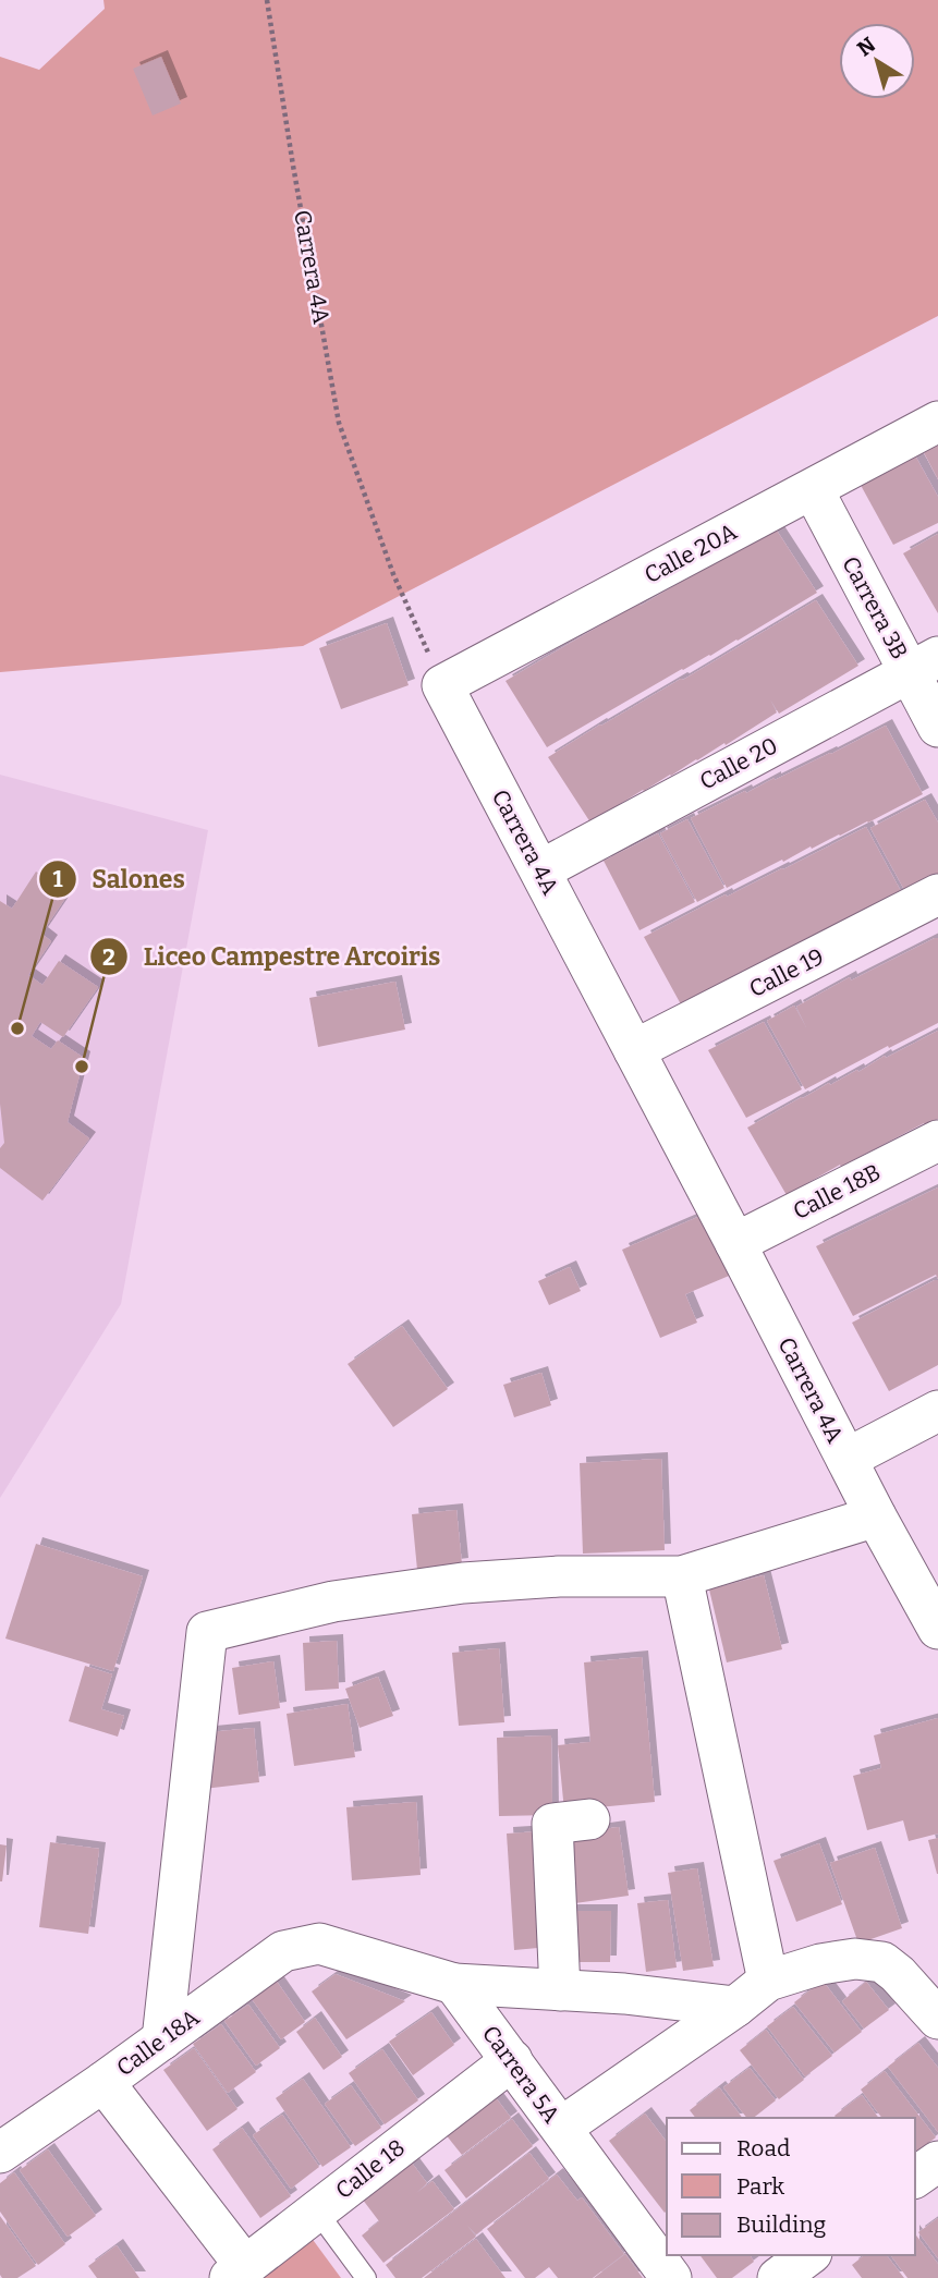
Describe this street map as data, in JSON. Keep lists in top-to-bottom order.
{
  "streets": {
    "street": [
      "Carrera 4A",
      "Calle 20A",
      "Carrera 3B",
      "Calle 20",
      "Calle 19",
      "Calle 18B",
      "Calle 18A",
      "Carrera 5A",
      "Calle 18"
    ]
  },
  "crossings": [
    ["Carrera 4A", "Calle 20A"],
    ["Carrera 4A", "Calle 20"],
    ["Carrera 4A", "Calle 19"],
    ["Carrera 4A", "Calle 18B"],
    ["Calle 20A", "Carrera 3B"],
    ["Carrera 3B", "Calle 20"],
    ["Calle 18A", "Carrera 5A"],
    ["Carrera 5A", "Calle 18"]
  ],
  "places": ["Salones", "Liceo Campestre Arcoiris"],
  "legend": ["Road", "Park", "Building"],
  "north": "top left"
}
